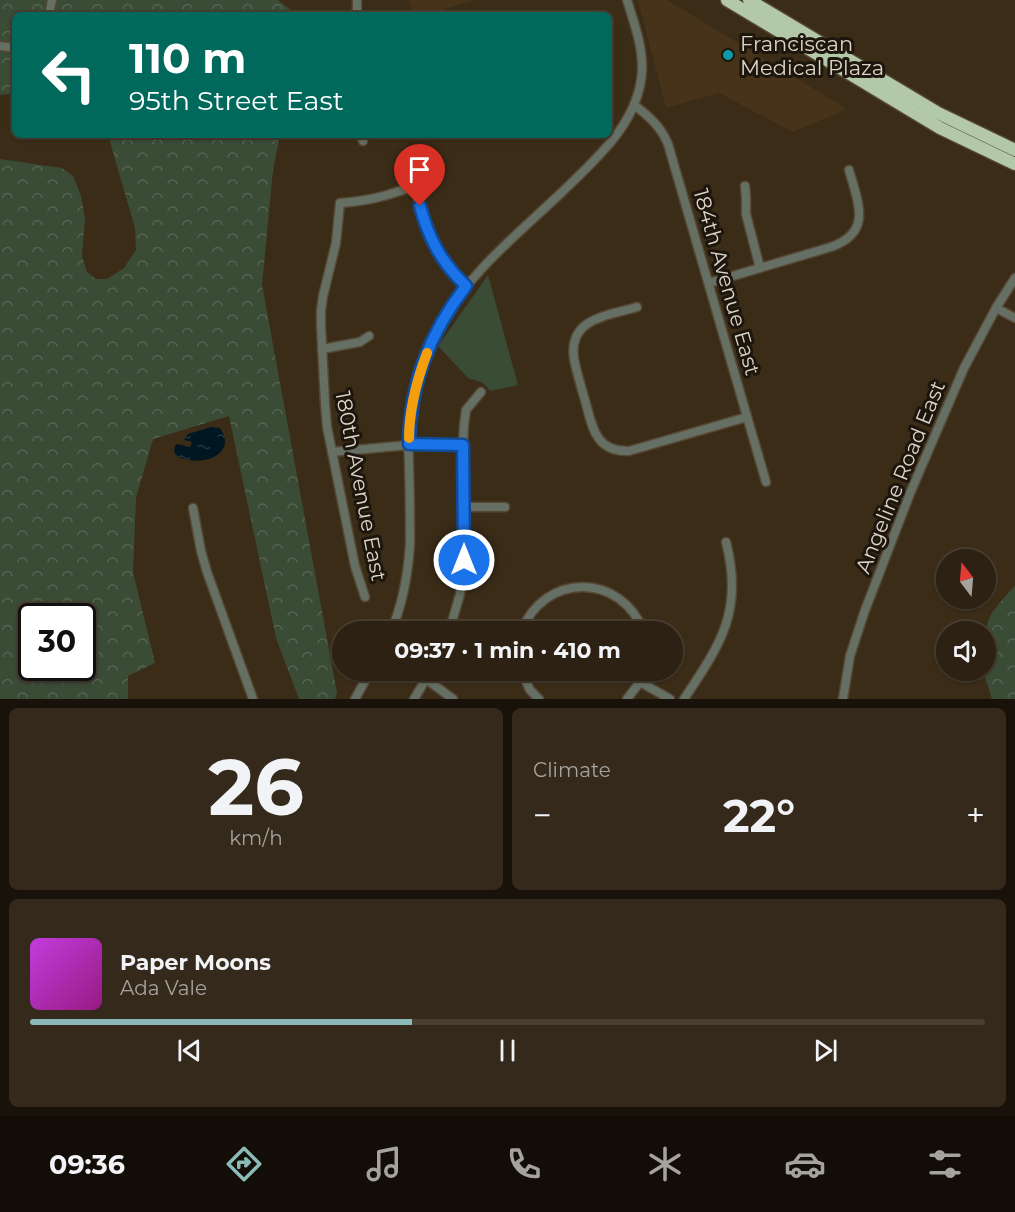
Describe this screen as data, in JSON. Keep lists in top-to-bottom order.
{
  "streets": {
    "street": ["184th Avenue East", "Angeline Road East", "180th Avenue East"]
  },
  "places": ["Franciscan Medical Plaza"],
  "north": "top",
  "page": {
    "turn": ["110 m", "95th Street East"],
    "limit": "30",
    "trip": "09:37 · 1 min · 410 m",
    "tile": [
      ["26", "km/h"],
      "Climate"
    ],
    "heat": ["−", "22°", "+"],
    "song": ["Paper Moons", "Ada Vale"],
    "tabs": "09:36"
  }
}
